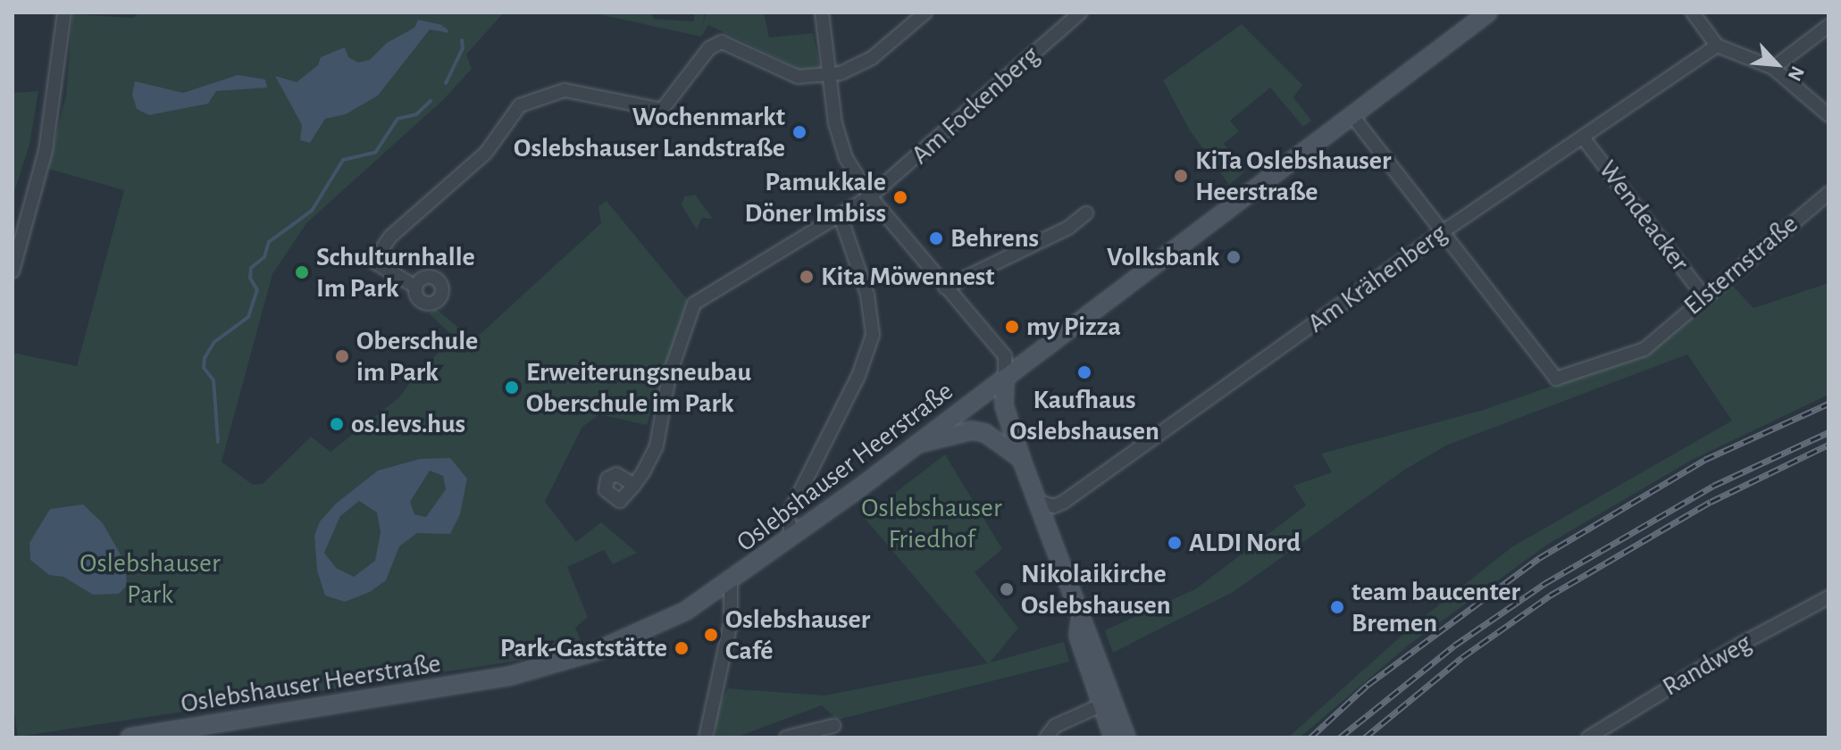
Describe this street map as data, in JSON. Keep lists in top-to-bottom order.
{
  "streets": {
    "main road": ["Oslebshauser Heerstraße"],
    "street": [
      "Am Fockenberg",
      "Wendeacker",
      "Elsternstraße",
      "Am Krähenberg",
      "Randweg"
    ]
  },
  "crossings": [
    ["Wendeacker", "Elsternstraße"],
    ["Wendeacker", "Am Krähenberg"],
    ["Elsternstraße", "Am Krähenberg"]
  ],
  "parks": ["Oslebshauser Friedhof", "Oslebshauser Park"],
  "places": [
    "Wochenmarkt Oslebshauser Landstraße",
    "KiTa Oslebshauser Heerstraße",
    "Pamukkale Döner Imbiss",
    "Behrens",
    "Volksbank",
    "Schulturnhalle Im Park",
    "Kita Möwennest",
    "my Pizza",
    "Oberschule im Park",
    "Kaufhaus Oslebshausen",
    "Erweiterungsneubau Oberschule im Park",
    "os.levs.hus",
    "ALDI Nord",
    "Nikolaikirche Oslebshausen",
    "team baucenter Bremen",
    "Oslebshauser Café",
    "Park-Gaststätte"
  ],
  "north": "bottom right"
}
